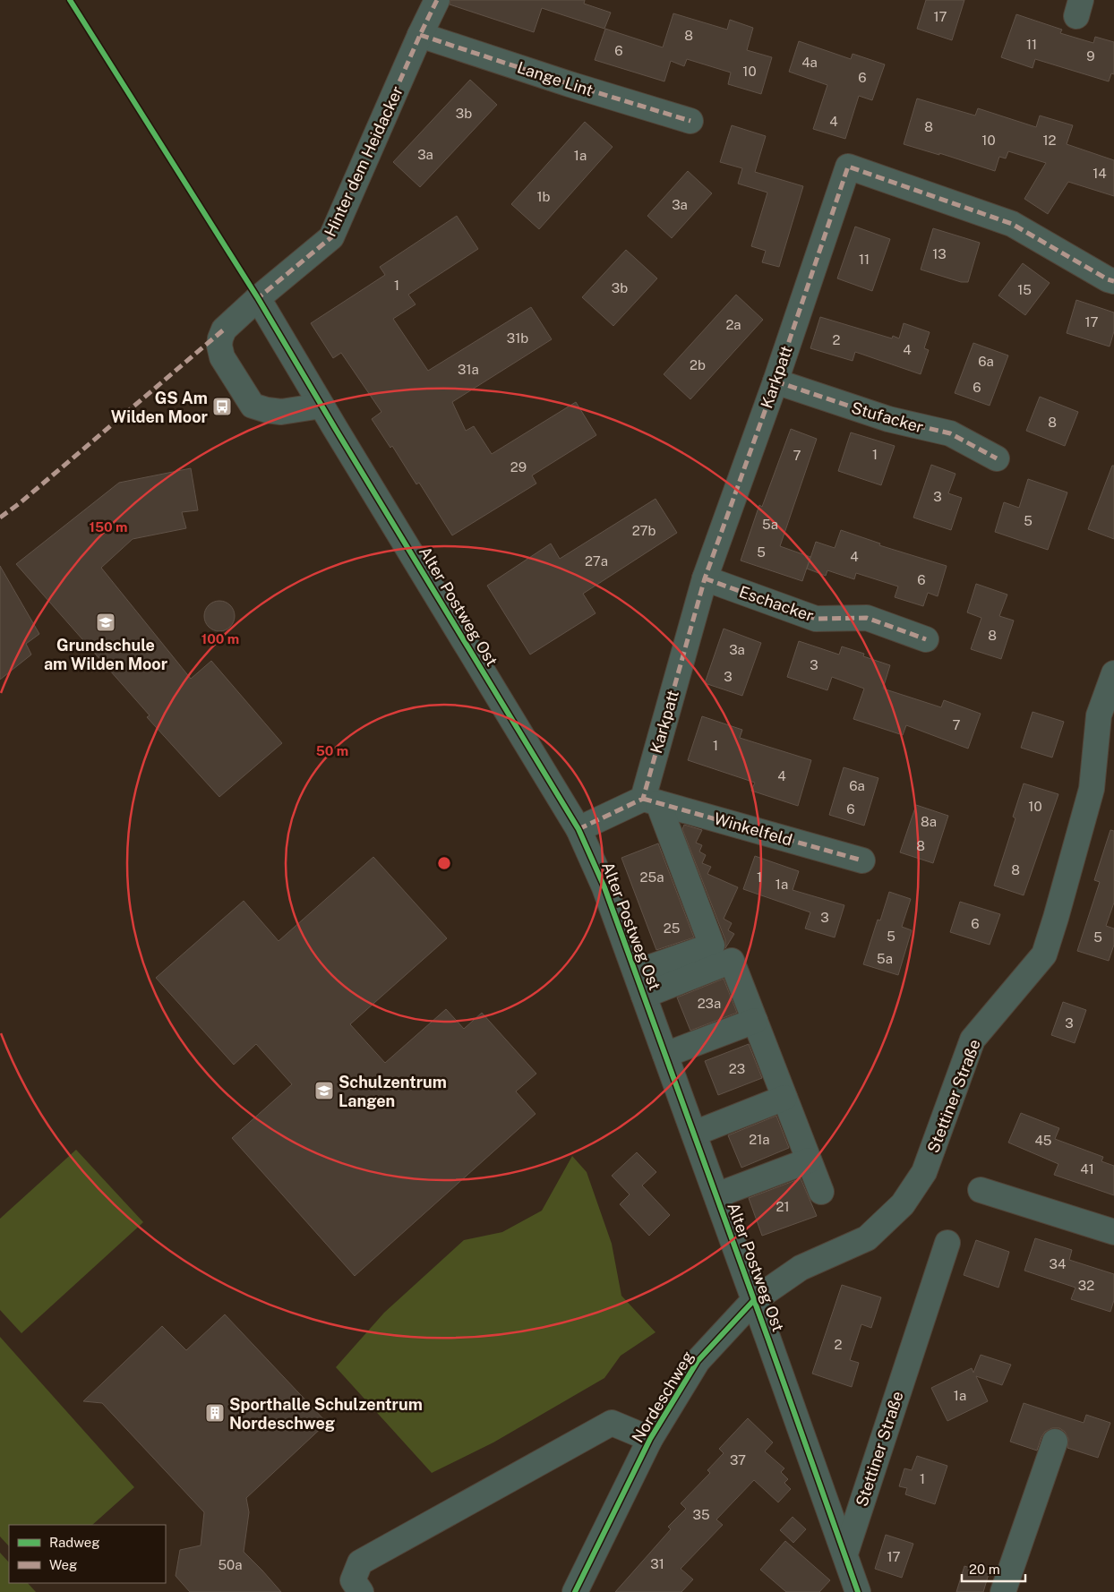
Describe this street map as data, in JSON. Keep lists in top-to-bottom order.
{
  "streets": {
    "street": [
      "Lange Lint",
      "Hinter dem Heidacker",
      "Karkpatt",
      "Stufacker",
      "Eschacker",
      "Alter Postweg Ost",
      "Winkelfeld",
      "Stettiner Straße",
      "Nordeschweg"
    ]
  },
  "crossings": [
    ["Lange Lint", "Hinter dem Heidacker"],
    ["Hinter dem Heidacker", "Alter Postweg Ost"],
    ["Karkpatt", "Stufacker"],
    ["Karkpatt", "Eschacker"],
    ["Karkpatt", "Winkelfeld"],
    ["Alter Postweg Ost", "Stettiner Straße"],
    ["Alter Postweg Ost", "Nordeschweg"],
    ["Stettiner Straße", "Nordeschweg"]
  ],
  "places": {
    "bus stop": ["GS Am Wilden Moor"],
    "school or university": ["Grundschule am Wilden Moor", "Schulzentrum Langen"],
    "building": ["Sporthalle Schulzentrum Nordeschweg"]
  },
  "house_numbers": [
    "17",
    "8",
    "11",
    "6",
    "9",
    "4a",
    "10",
    "6",
    "3b",
    "4",
    "8",
    "10",
    "12",
    "3a",
    "1a",
    "14",
    "1b",
    "3a",
    "13",
    "11",
    "1",
    "3b",
    "15",
    "17",
    "2a",
    "31b",
    "2",
    "4",
    "6a",
    "2b",
    "31a",
    "6",
    "8",
    "1",
    "7",
    "29",
    "3",
    "5",
    "5a",
    "27b",
    "5",
    "4",
    "27a",
    "6",
    "8",
    "3a",
    "3",
    "3",
    "7",
    "1",
    "4",
    "6a",
    "10",
    "6",
    "8a",
    "8",
    "8",
    "25a",
    "1",
    "1a",
    "3",
    "6",
    "25",
    "5",
    "5",
    "5a",
    "23a",
    "3",
    "23",
    "21a",
    "45",
    "41",
    "21",
    "34",
    "32",
    "2",
    "1a",
    "37",
    "1",
    "35",
    "17",
    "31",
    "50a"
  ],
  "legend": ["Radweg", "Weg"],
  "scale_bar": "20 m",
  "rings": ["150 m", "100 m", "50 m"]
}
